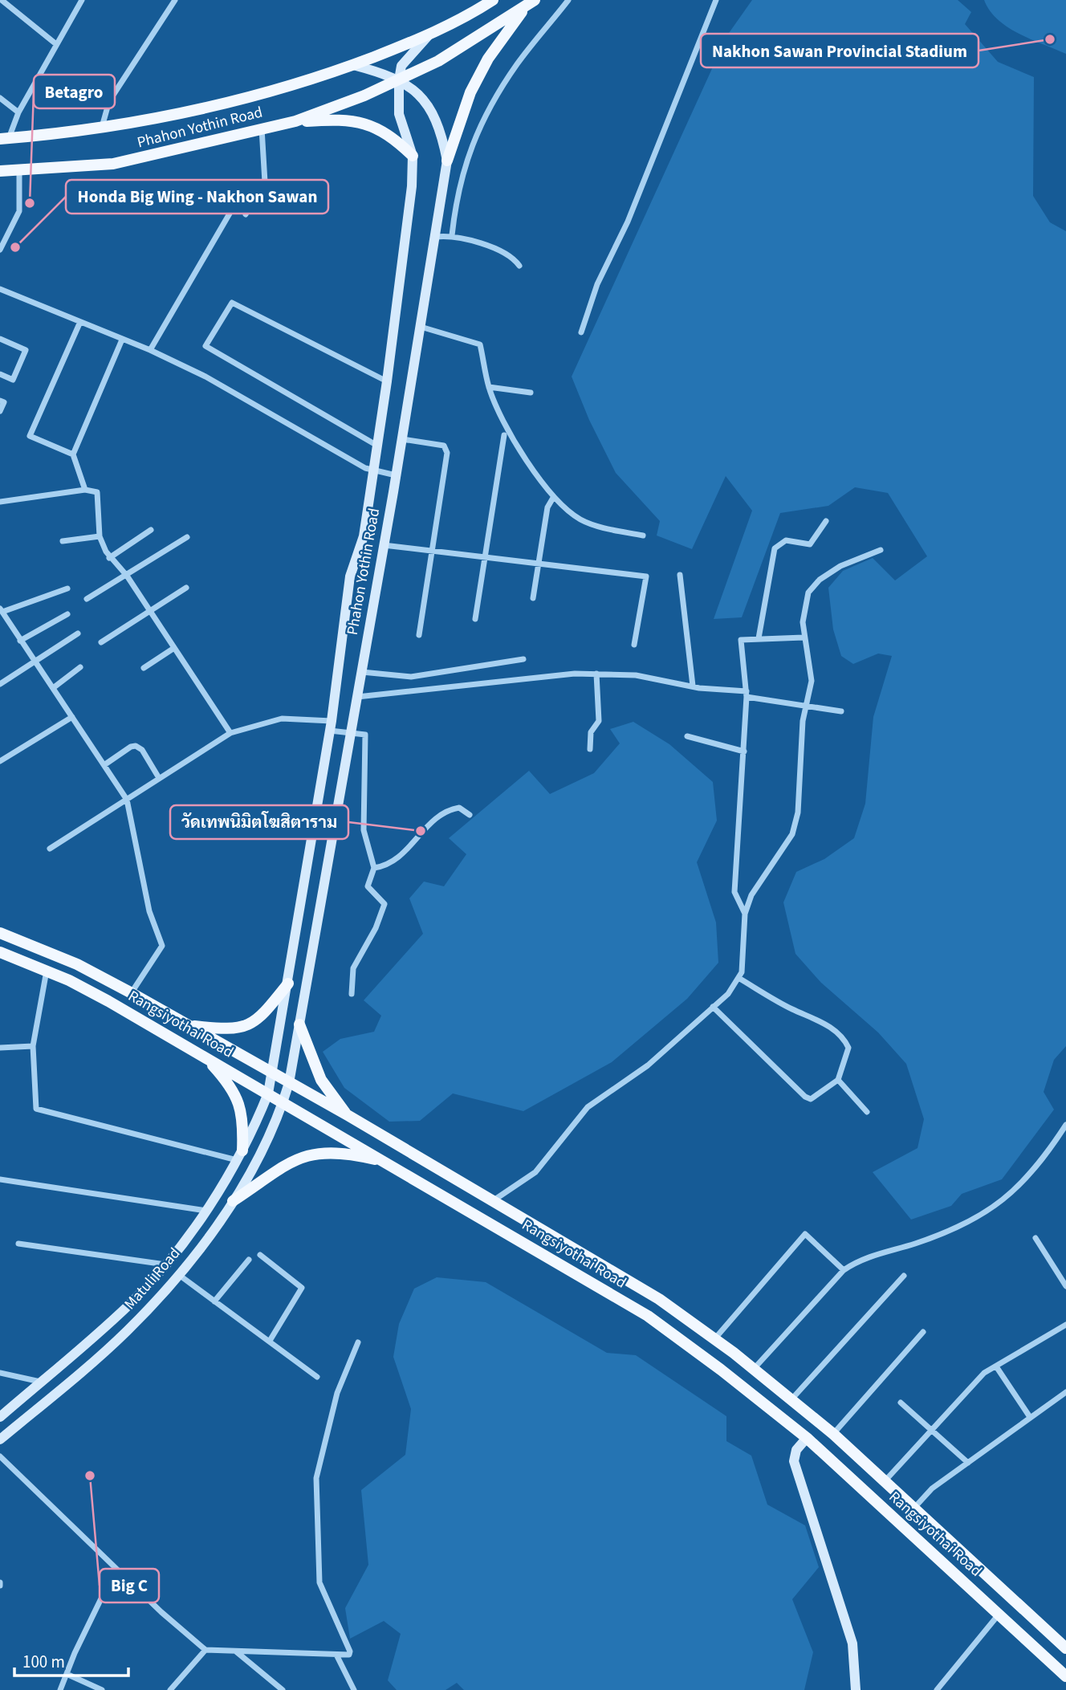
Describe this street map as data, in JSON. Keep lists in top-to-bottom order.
{
  "streets": {
    "main road": ["Phahon Yothin Road", "Rangsiyothai Road", "Matuli Road"]
  },
  "crossings": [
    ["Phahon Yothin Road", "Rangsiyothai Road"],
    ["Phahon Yothin Road", "Matuli Road"],
    ["Rangsiyothai Road", "Matuli Road"]
  ],
  "places": [
    "Nakhon Sawan Provincial Stadium",
    "Betagro",
    "Honda Big Wing - Nakhon Sawan",
    "วัดเทพนิมิตโฆสิตาราม",
    "Big C"
  ],
  "scale_bar": "100 m"
}
